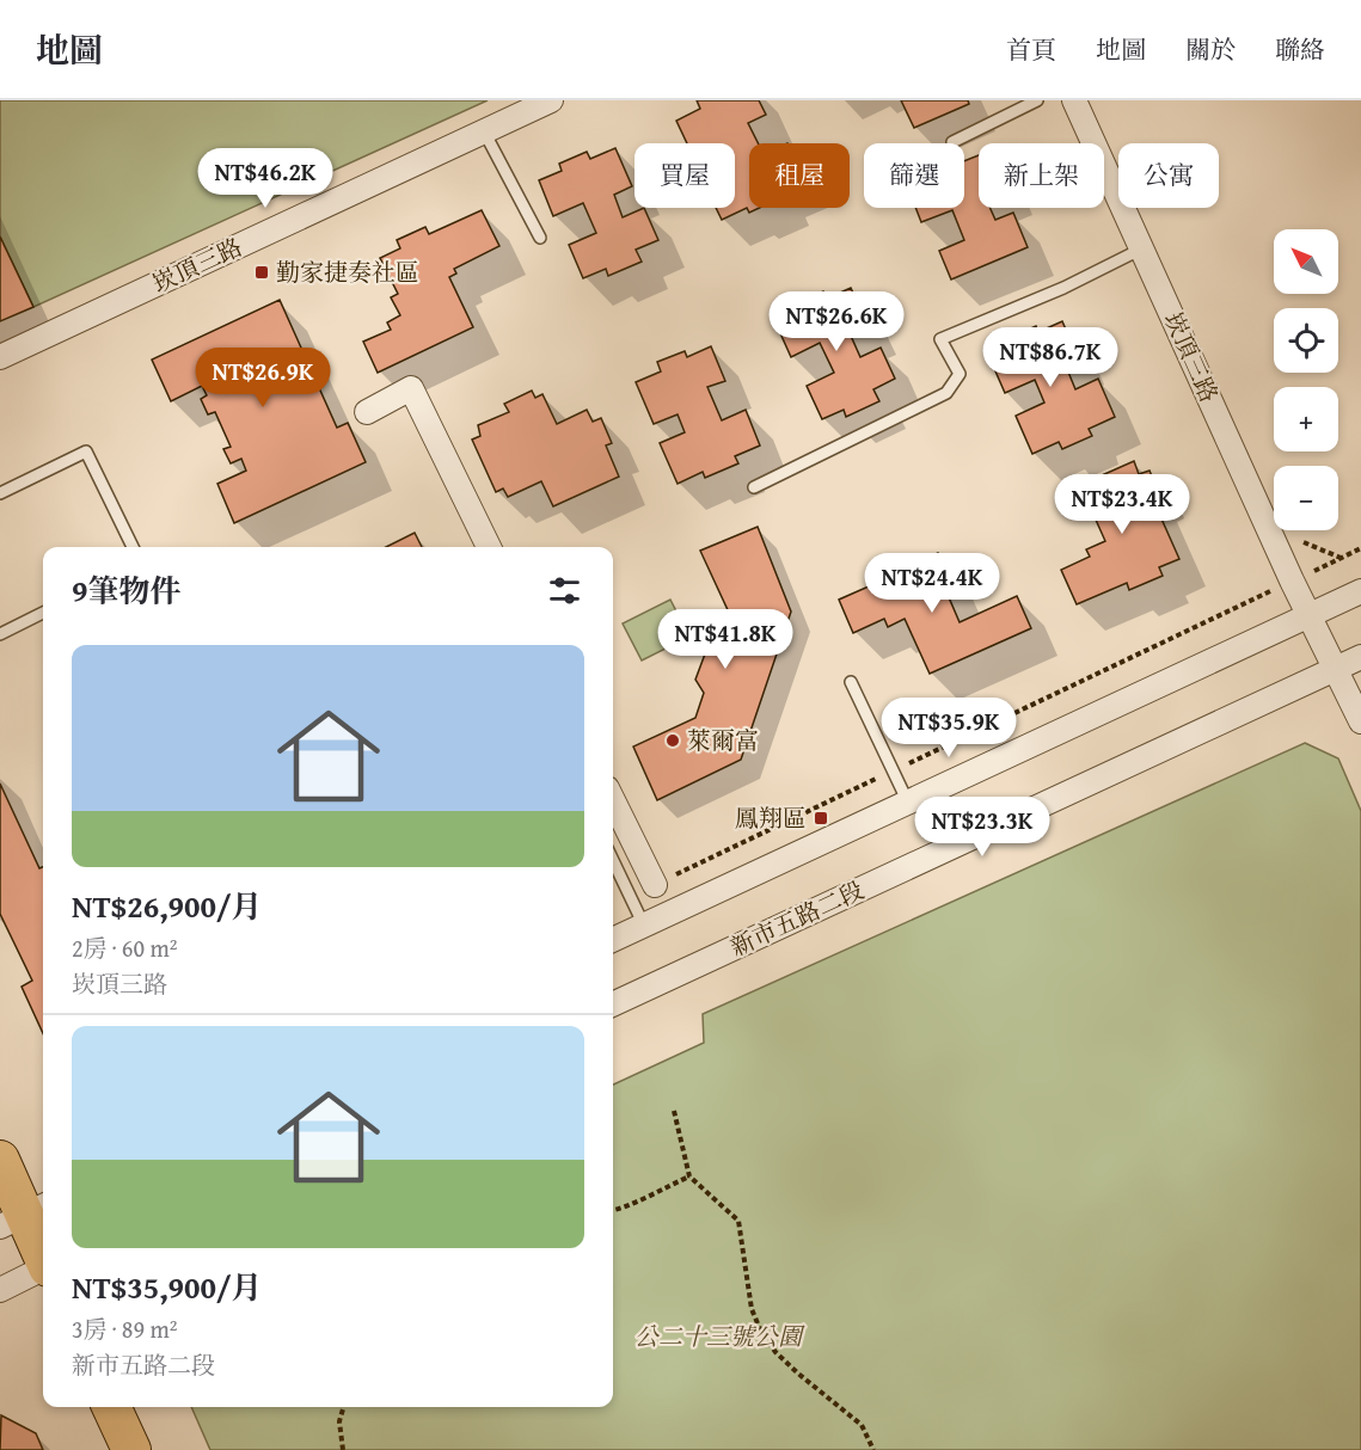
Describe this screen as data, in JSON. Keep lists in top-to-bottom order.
{
  "streets": {
    "street": ["崁頂三路", "新市五路二段"]
  },
  "crossings": [
    ["崁頂三路", "新市五路二段"]
  ],
  "parks": ["公二十三號公園"],
  "places": {
    "transit": ["勤家捷奏社區", "鳳翔區"],
    "other": ["萊爾富"]
  },
  "north": "top left",
  "page": {
    "header": "地圖",
    "nav": [
      "首頁",
      "地圖",
      "關於",
      "聯絡"
    ],
    "chip": [
      "買屋",
      "租屋",
      "篩選",
      "新上架",
      "公寓"
    ],
    "price": [
      "NT$46.2K",
      "NT$26.6K",
      "NT$86.7K",
      "NT$26.9K",
      "NT$23.4K",
      "NT$24.4K",
      "NT$41.8K",
      "NT$35.9K",
      "NT$23.3K"
    ],
    "map_buttons": ["+", "−"],
    "heading": "9筆物件",
    "list": [
      {
        "name": "NT$26,900/月",
        "note": "2房 · 60 m² · 崁頂三路"
      },
      {
        "name": "NT$35,900/月",
        "note": "3房 · 89 m² · 新市五路二段"
      }
    ]
  }
}
